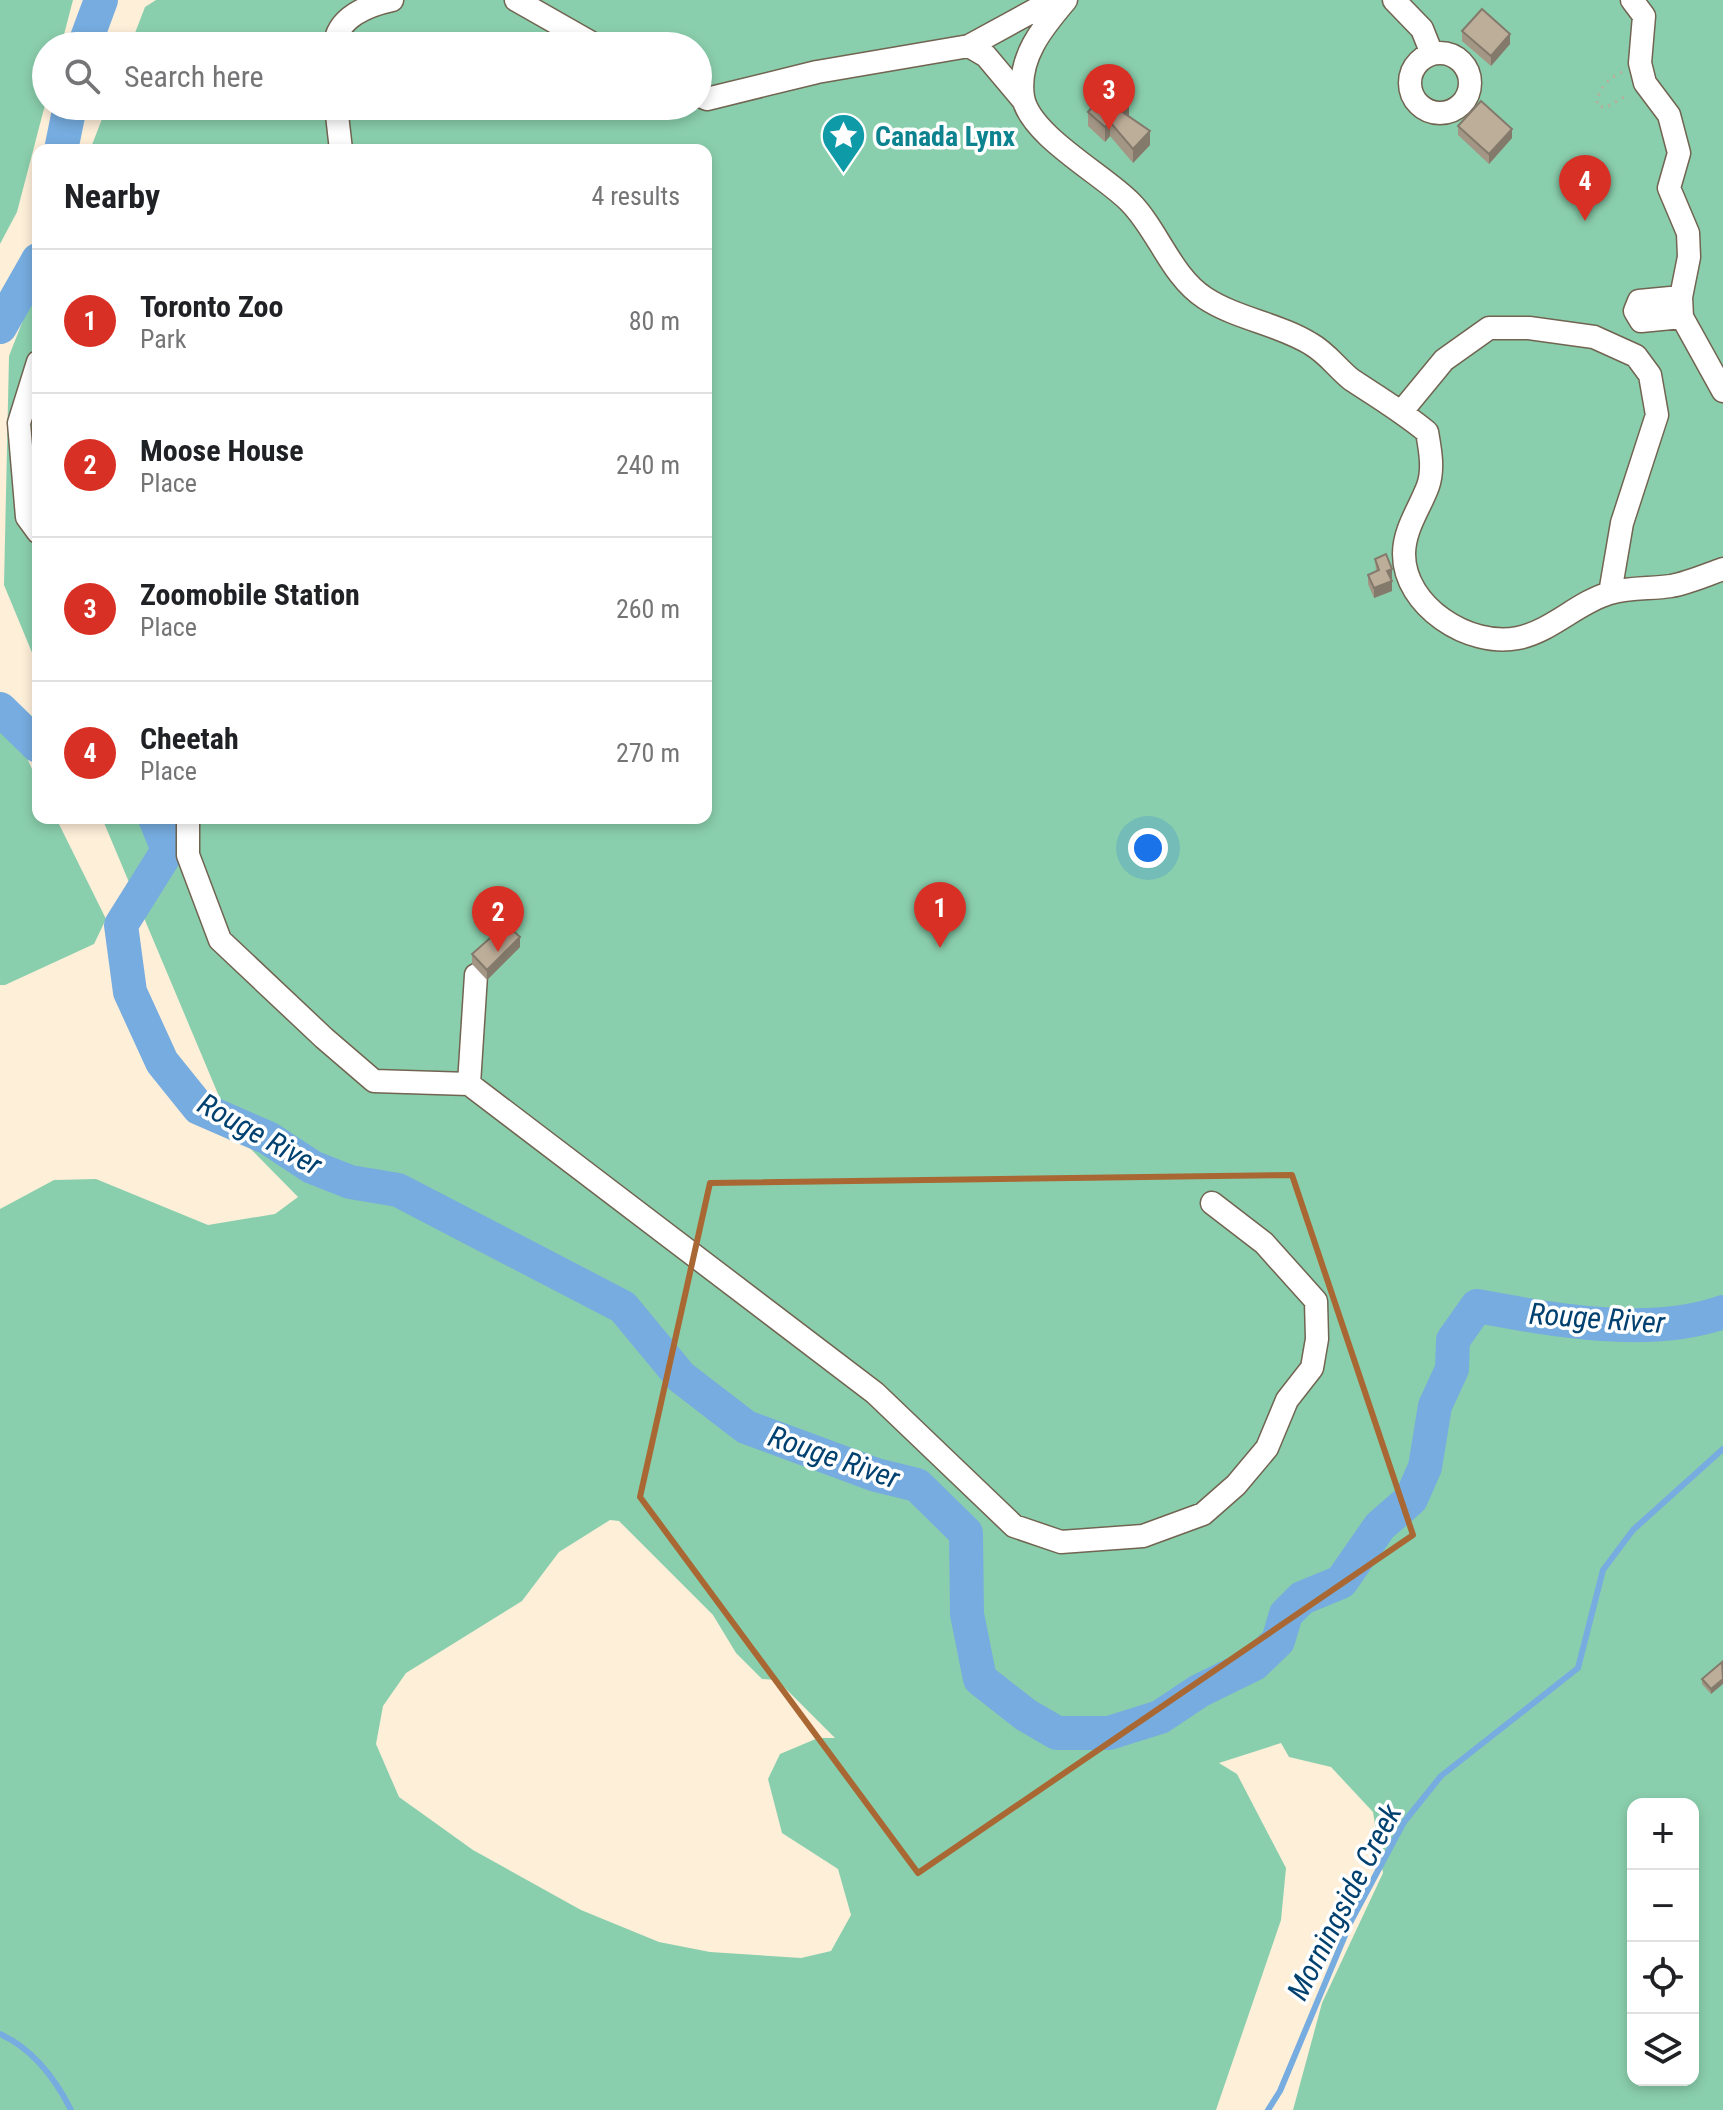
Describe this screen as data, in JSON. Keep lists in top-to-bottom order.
{
  "water": ["Rouge River", "Morningside Creek"],
  "places": {
    "place": ["Canada Lynx"]
  },
  "page": {
    "search": "Search here",
    "pins": [
      "3",
      "4",
      "1",
      "2"
    ],
    "heading": ["Nearby", "4 results"],
    "list": [
      {
        "mark": "1",
        "name": "Toronto Zoo",
        "note": "Park",
        "value": "80 m"
      },
      {
        "mark": "2",
        "name": "Moose House",
        "note": "Place",
        "value": "240 m"
      },
      {
        "mark": "3",
        "name": "Zoomobile Station",
        "note": "Place",
        "value": "260 m"
      },
      {
        "mark": "4",
        "name": "Cheetah",
        "note": "Place",
        "value": "270 m"
      }
    ],
    "map_buttons": ["+", "−"]
  }
}
